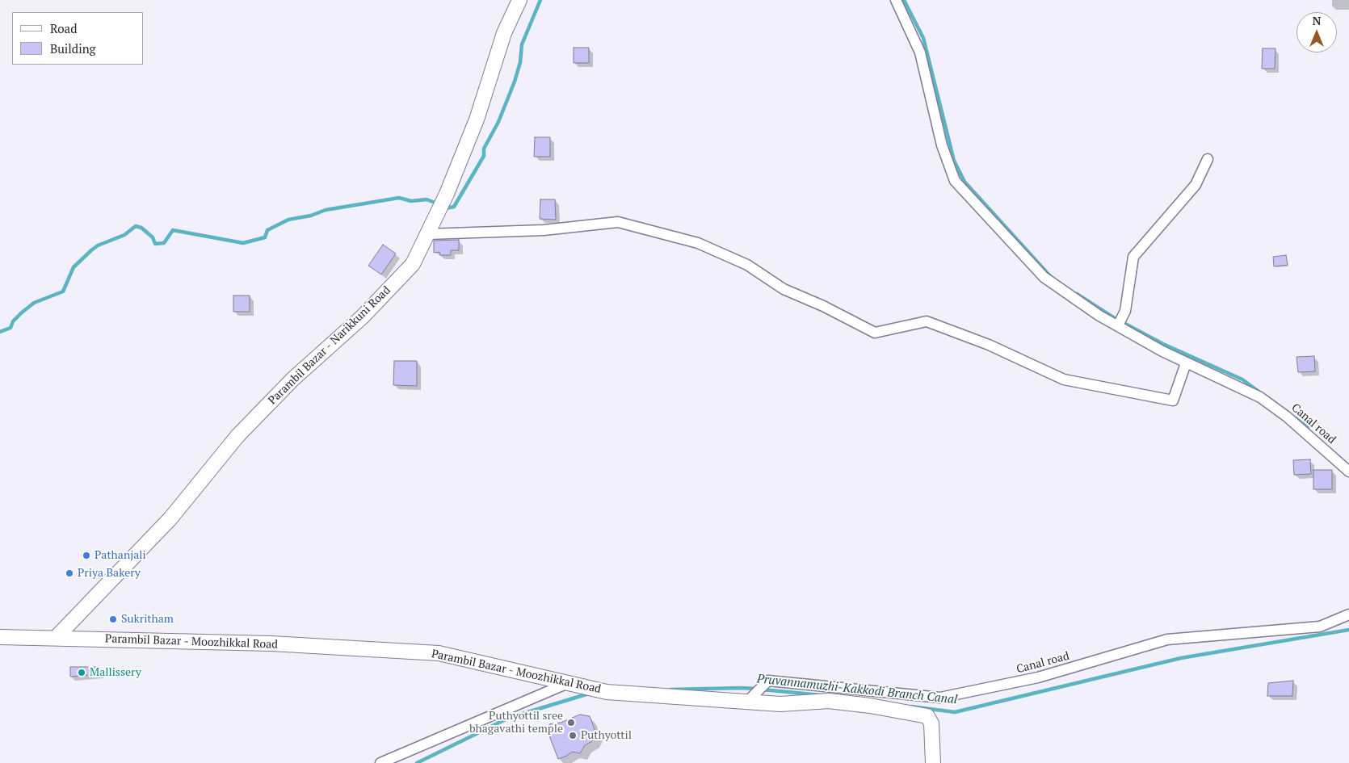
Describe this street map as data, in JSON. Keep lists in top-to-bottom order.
{
  "streets": {
    "main road": ["Parambil Bazar - Narikkuni Road", "Parambil Bazar - Moozhikkal Road"],
    "street": ["Canal road"]
  },
  "crossings": [
    ["Parambil Bazar - Narikkuni Road", "Parambil Bazar - Moozhikkal Road"],
    ["Canal road", "Parambil Bazar - Moozhikkal Road"]
  ],
  "water": ["Pruvannamuzhi-Kakkodi Branch Canal"],
  "places": [
    "Pathanjali",
    "Priya Bakery",
    "Sukritham",
    "Mallissery",
    "Puthyottil sree bhagavathi temple",
    "Puthyottil"
  ],
  "legend": ["Road", "Building"],
  "north": "top"
}
